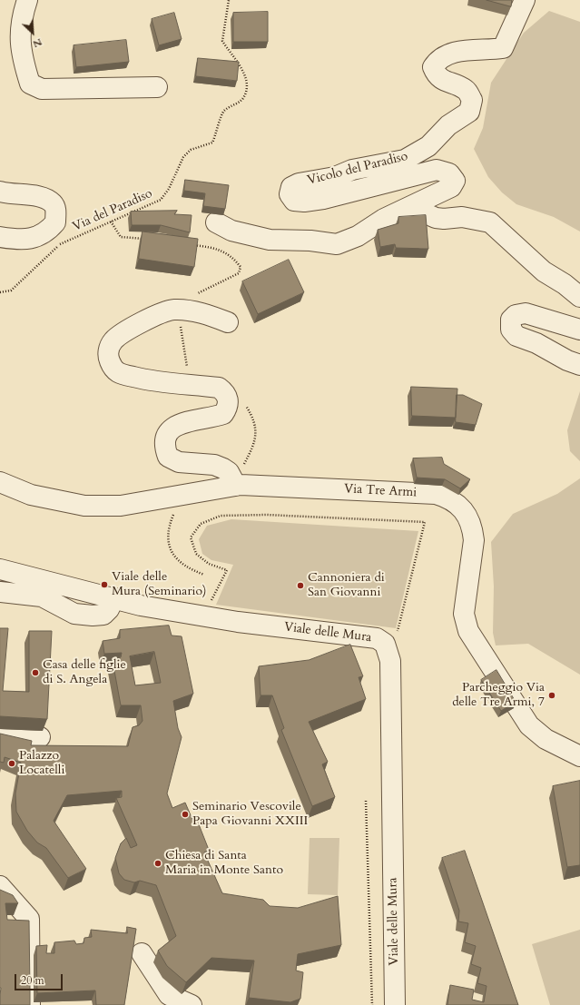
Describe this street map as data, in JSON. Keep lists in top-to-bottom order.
{
  "streets": {
    "street": ["Vicolo del Paradiso", "Via Tre Armi", "Viale delle Mura"],
    "path": ["Via del Paradiso"]
  },
  "places": [
    "Viale delle Mura (Seminario)",
    "Cannoniera di San Giovanni",
    "Casa delle figlie di S. Angela",
    "Parcheggio Via delle Tre Armi, 7",
    "Palazzo Locatelli",
    "Seminario Vescovile Papa Giovanni XXIII",
    "Chiesa di Santa Maria in Monte Santo"
  ],
  "scale_bar": "20 m",
  "north": "bottom right"
}
